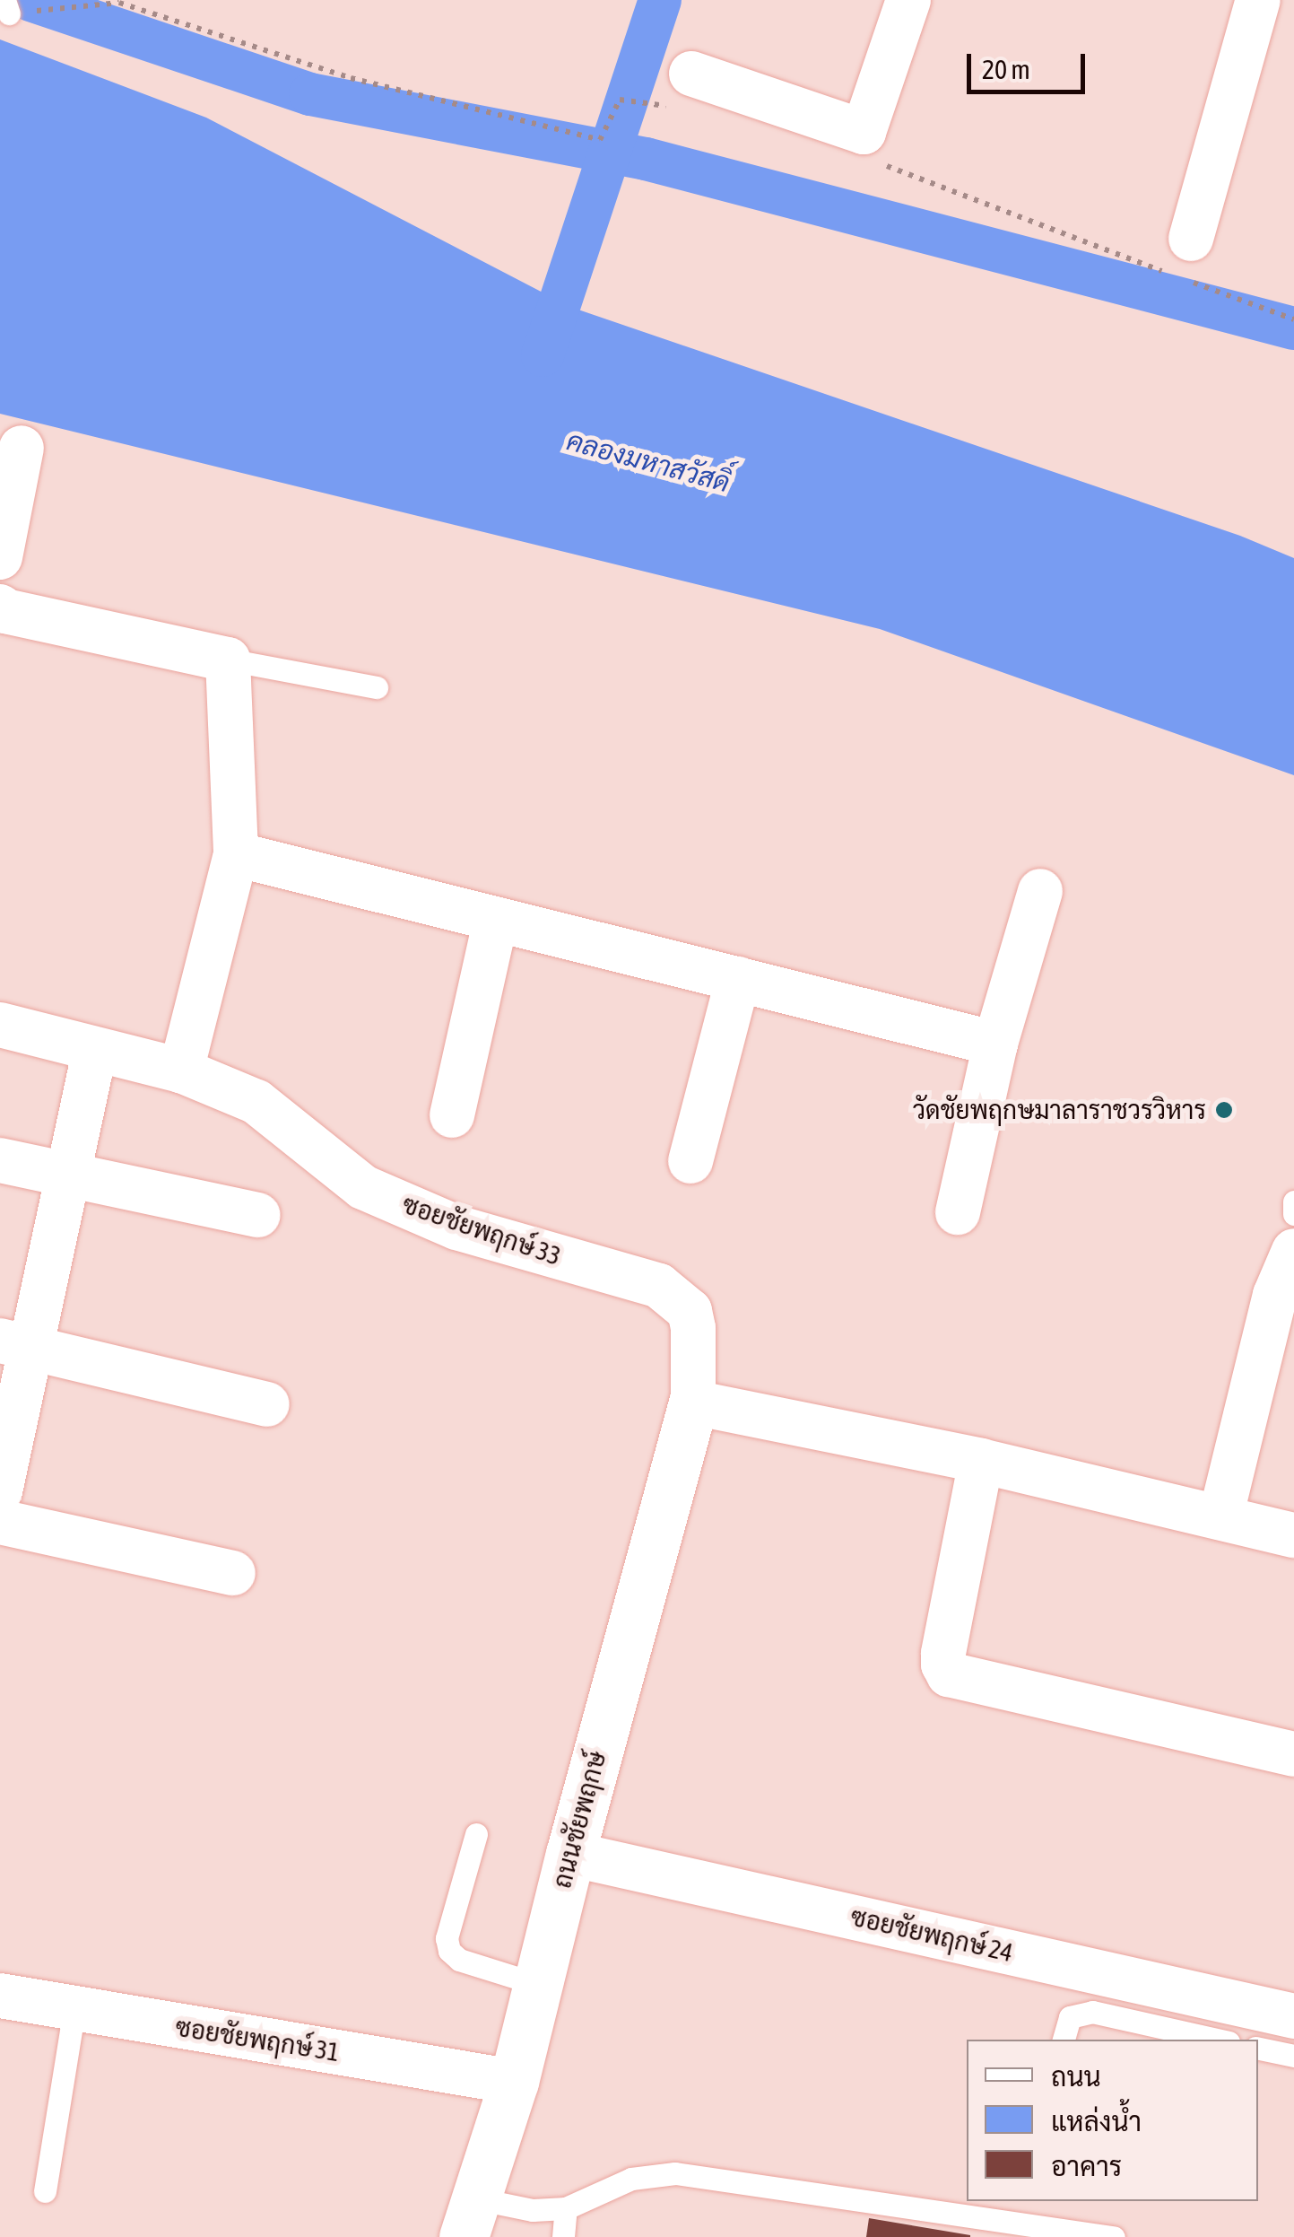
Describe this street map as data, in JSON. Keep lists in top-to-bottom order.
{
  "streets": {
    "street": [
      "ซอยชัยพฤกษ์ 33",
      "ถนนชัยพฤกษ์",
      "ซอยชัยพฤกษ์ 24",
      "ซอยชัยพฤกษ์ 31"
    ]
  },
  "crossings": [
    ["ซอยชัยพฤกษ์ 33", "ถนนชัยพฤกษ์"],
    ["ถนนชัยพฤกษ์", "ซอยชัยพฤกษ์ 24"],
    ["ถนนชัยพฤกษ์", "ซอยชัยพฤกษ์ 31"]
  ],
  "water": ["คลองมหาสวัสดิ์"],
  "places": ["วัดชัยพฤกษมาลาราชวรวิหาร"],
  "legend": ["ถนน", "แหล่งน้ำ", "อาคาร"],
  "scale_bar": "20 m"
}
